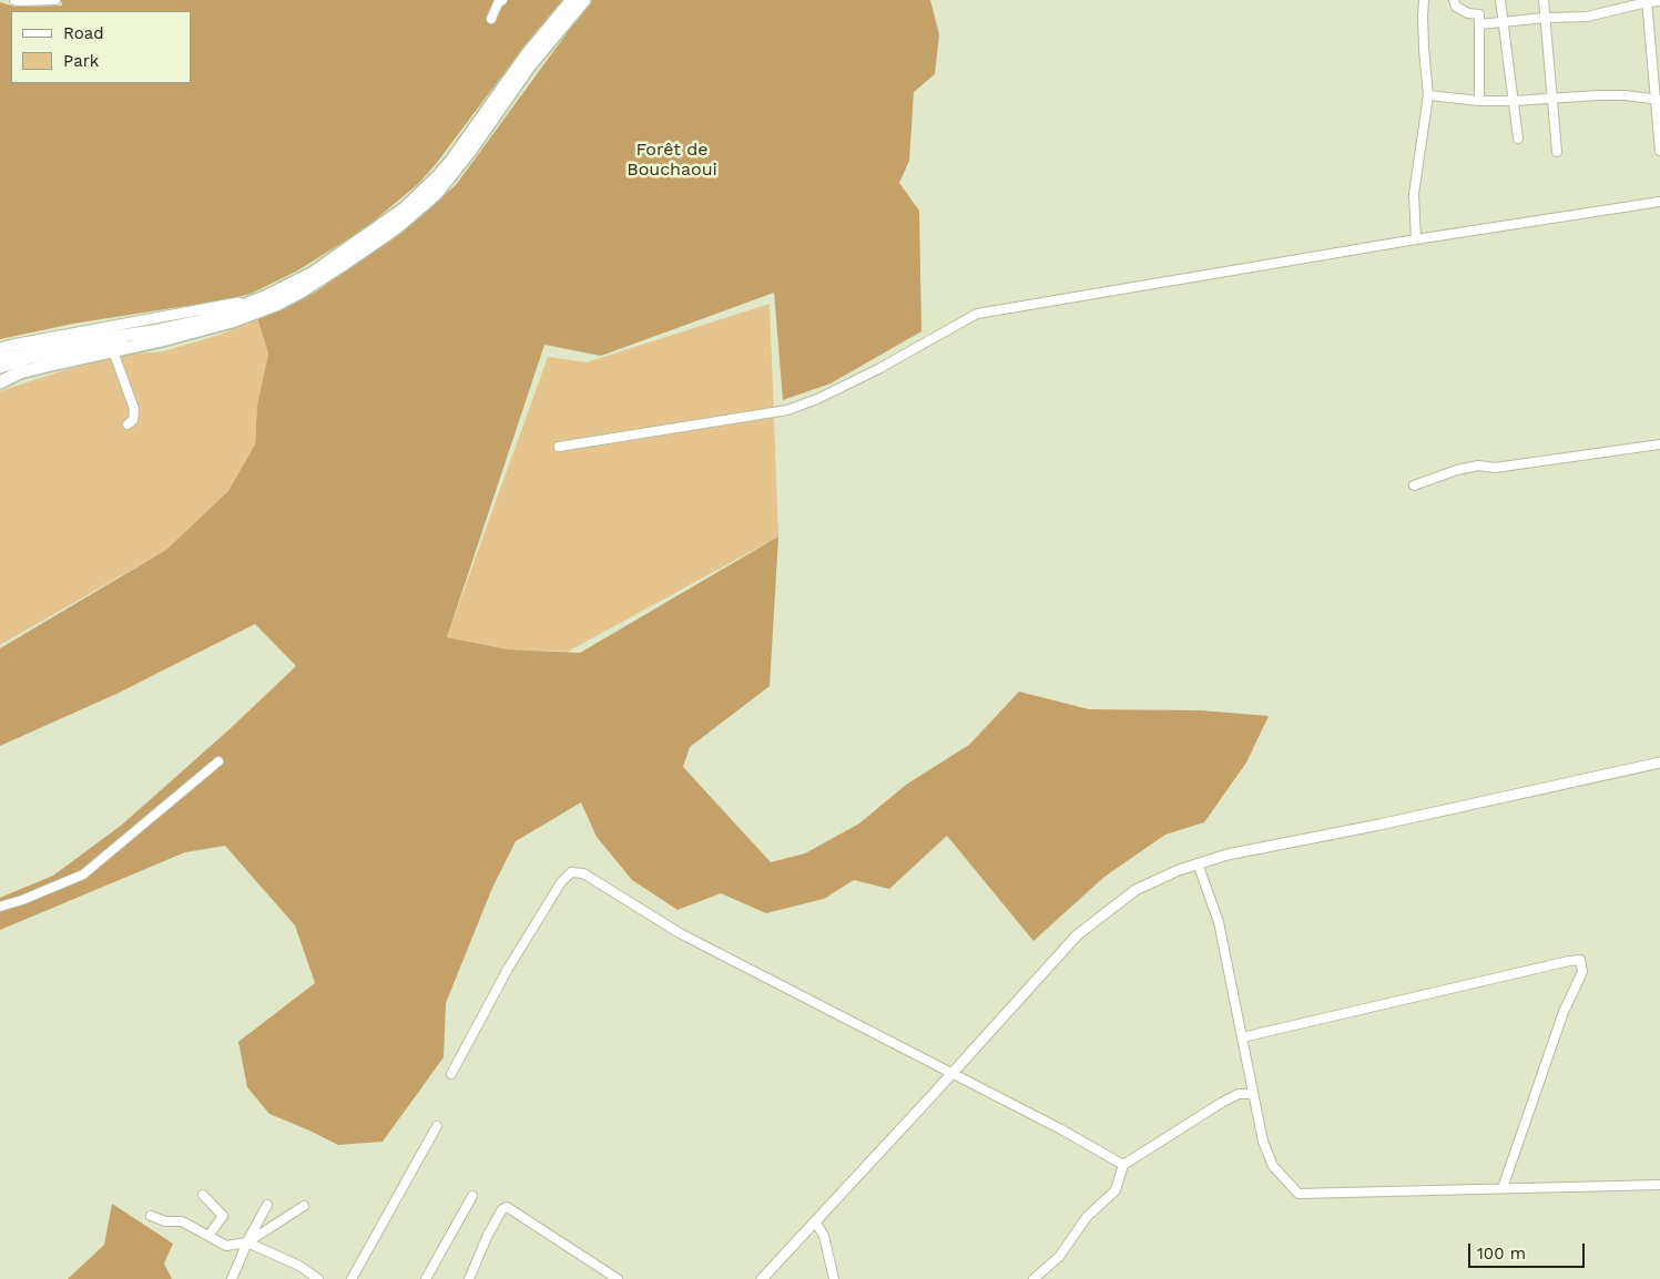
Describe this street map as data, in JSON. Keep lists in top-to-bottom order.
{
  "parks": ["Forêt de Bouchaoui"],
  "legend": ["Road", "Park"],
  "scale_bar": "100 m"
}
